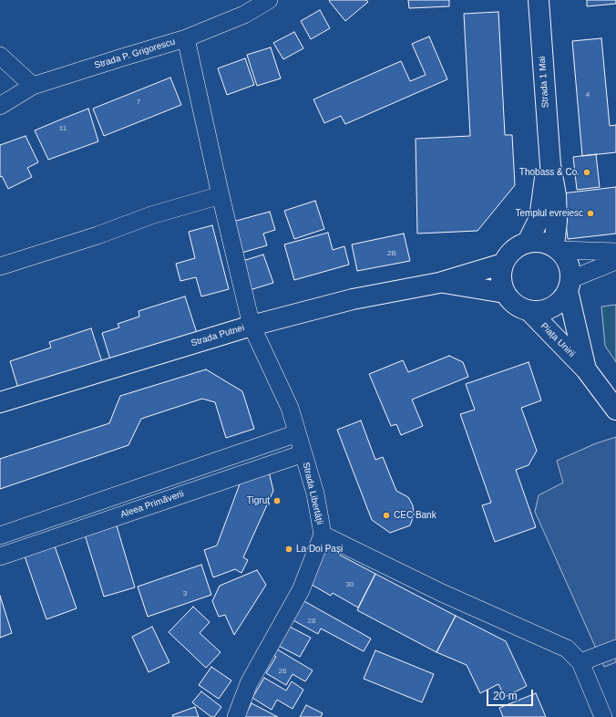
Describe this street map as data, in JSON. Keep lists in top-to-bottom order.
{
  "streets": {
    "main road": ["Strada 1 Mai", "Strada Putnei", "Piața Unirii"],
    "street": ["Strada P. Grigorescu", "Strada Libertății", "Aleea Primăverii"]
  },
  "crossings": [
    ["Strada P. Grigorescu", "Strada Libertății"],
    ["Strada 1 Mai", "Strada Putnei"],
    ["Strada 1 Mai", "Piața Unirii"],
    ["Strada Putnei", "Piața Unirii"],
    ["Strada Putnei", "Strada Libertății"],
    ["Strada Libertății", "Aleea Primăverii"]
  ],
  "places": [
    "Thobass & Co.",
    "Templul evreiesc",
    "Tigruț",
    "CEC Bank",
    "La Doi Pași"
  ],
  "house_numbers": [
    "4",
    "7",
    "11",
    "2B",
    "30",
    "3",
    "28",
    "26"
  ],
  "scale_bar": "20 m"
}
